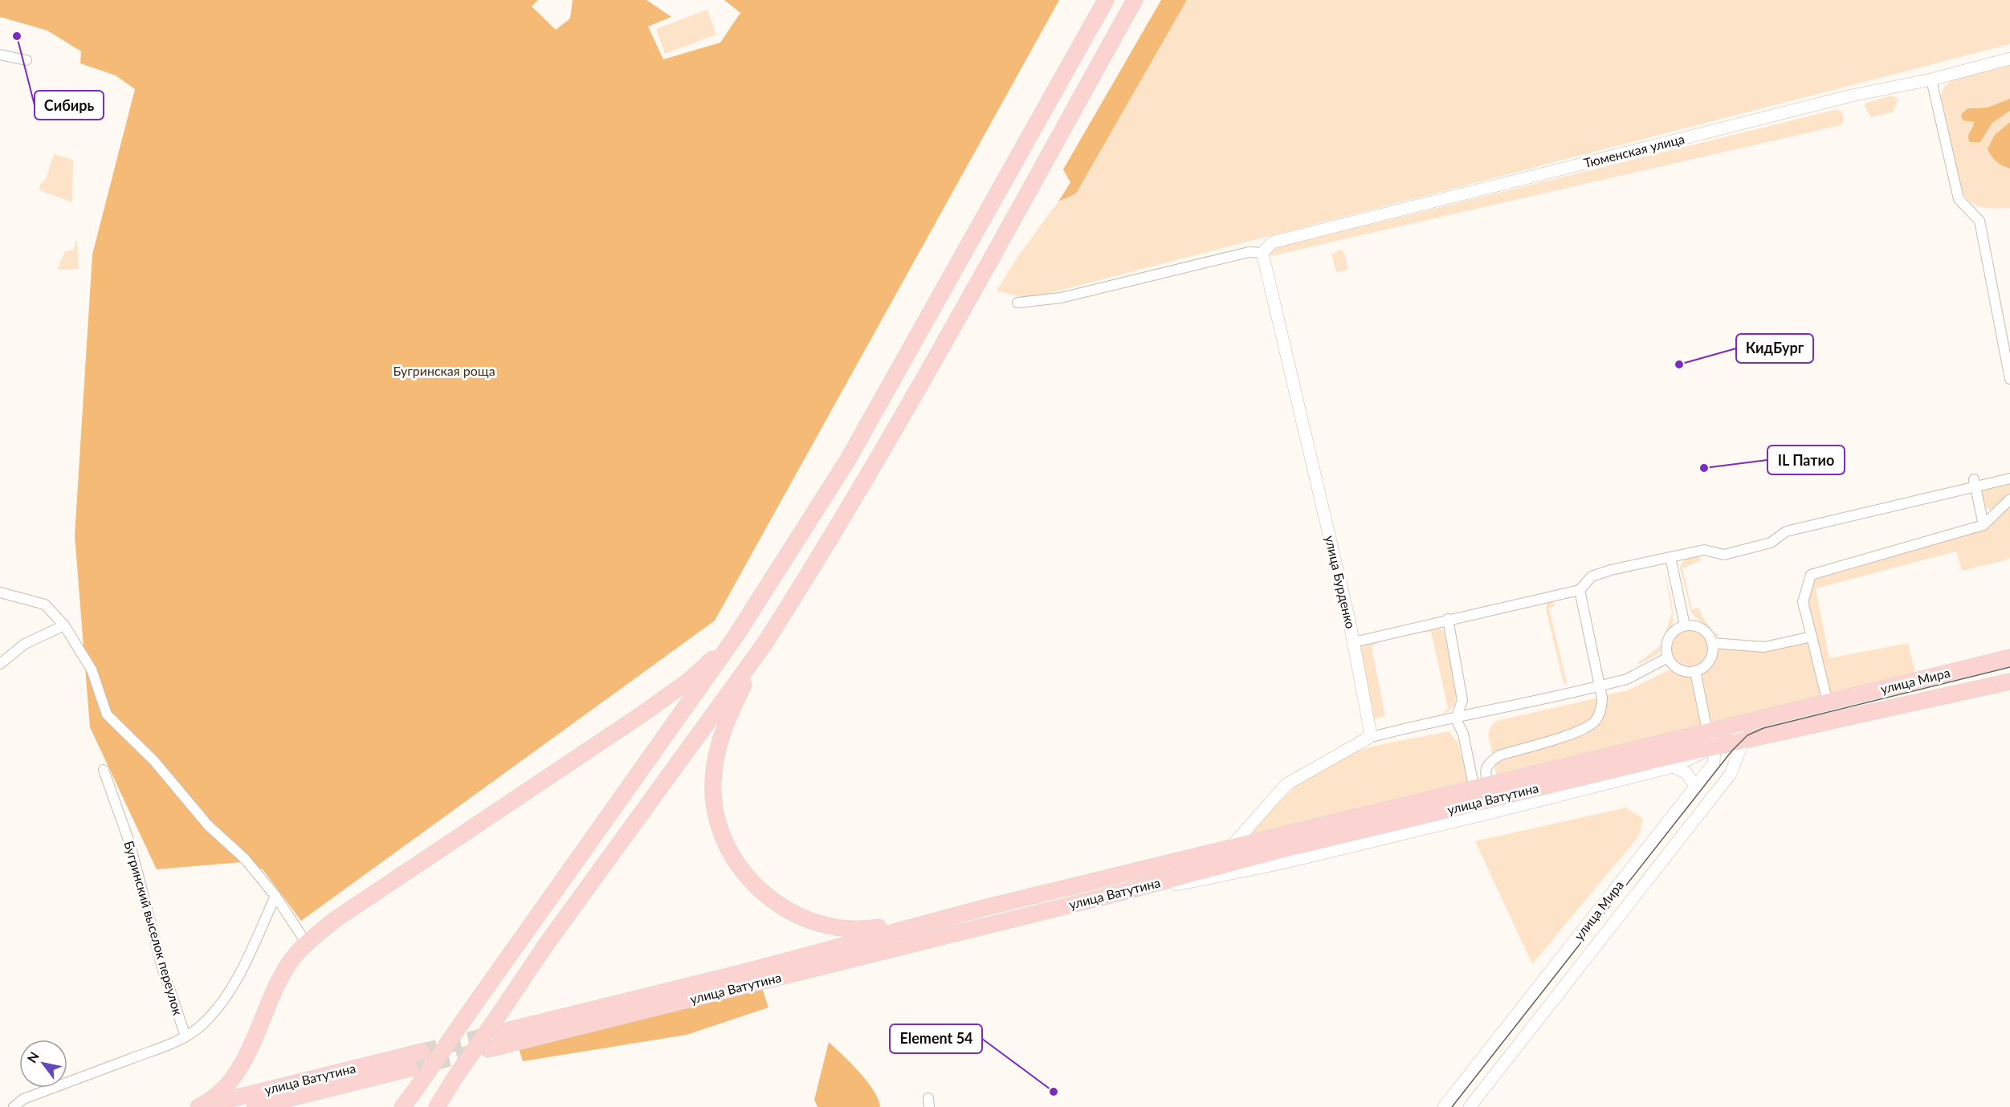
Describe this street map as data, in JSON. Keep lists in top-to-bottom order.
{
  "streets": {
    "main road": ["улица Мира", "улица Ватутина"],
    "street": ["Тюменская улица", "улица Бурденко", "Бугринский выселок переулок"]
  },
  "crossings": [
    ["Тюменская улица", "улица Бурденко"],
    ["улица Мира", "улица Ватутина"]
  ],
  "parks": ["Бугринская роща"],
  "places": [
    "Сибирь",
    "КидБург",
    "IL Патио",
    "Element 54"
  ],
  "north": "top left"
}
